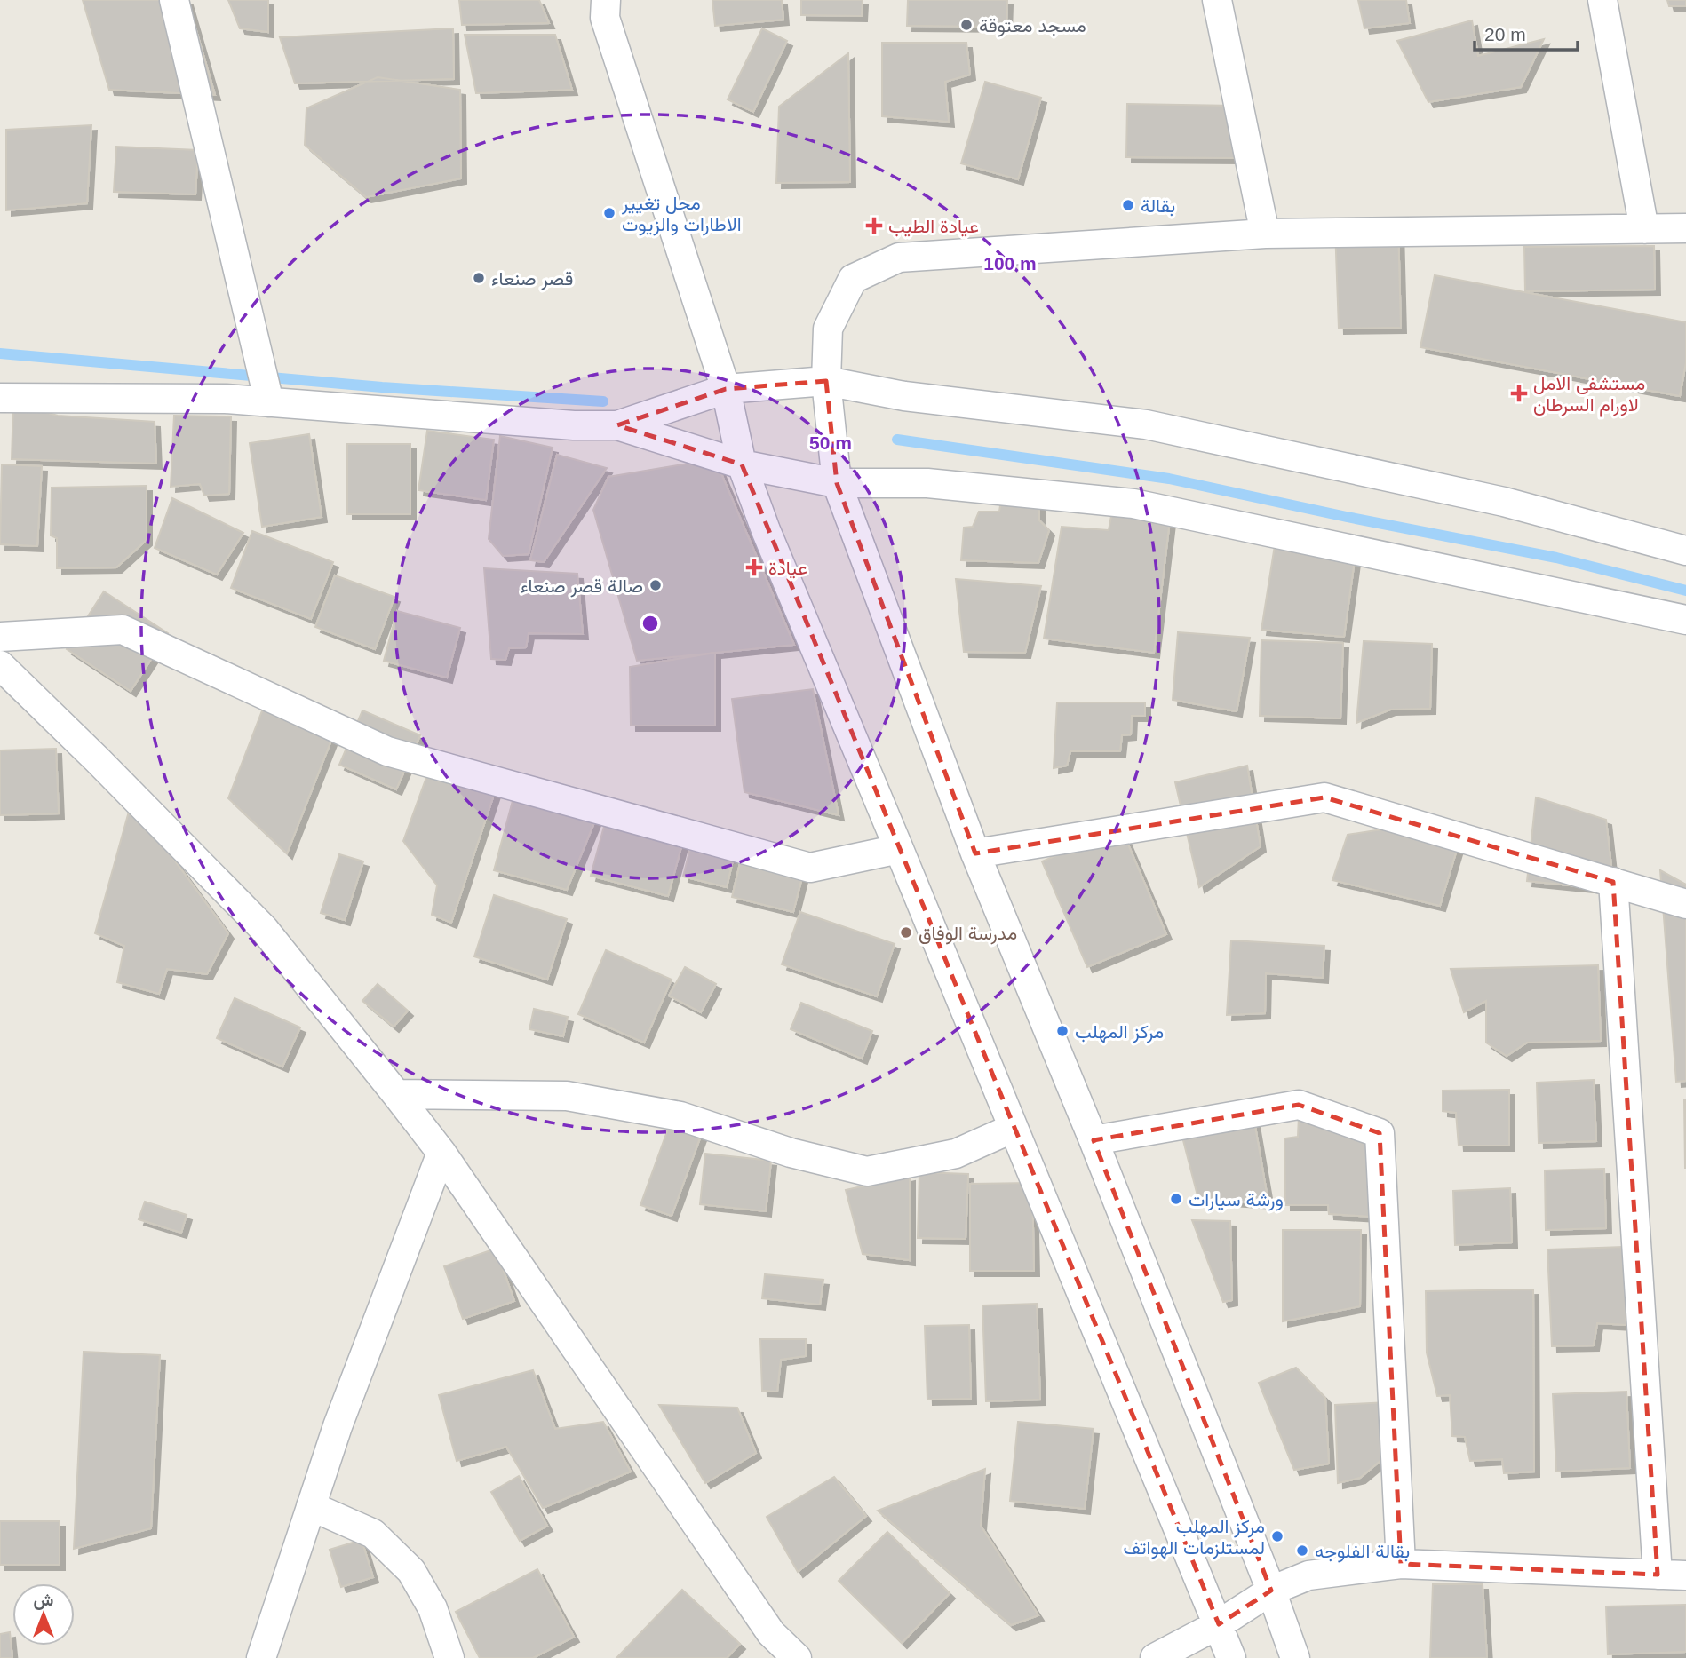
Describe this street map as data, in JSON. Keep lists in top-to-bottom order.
{
  "places": {
    "other": [
      "مسجد معتوقة",
      "بقالة",
      "محل تغيير الاطارات والزيوت",
      "قصر صنعاء",
      "صالة قصر صنعاء",
      "مدرسة الوفاق",
      "مركز المهلب",
      "ورشة سيارات",
      "مركز المهلب لمستلزمات الهواتف",
      "بقالة الفلوجه"
    ],
    "health": ["عيادة الطيب", "مستشفى الامل لاورام السرطان", "عيادة"]
  },
  "scale_bar": "20 m",
  "north": "top",
  "rings": ["100 m", "50 m"]
}
